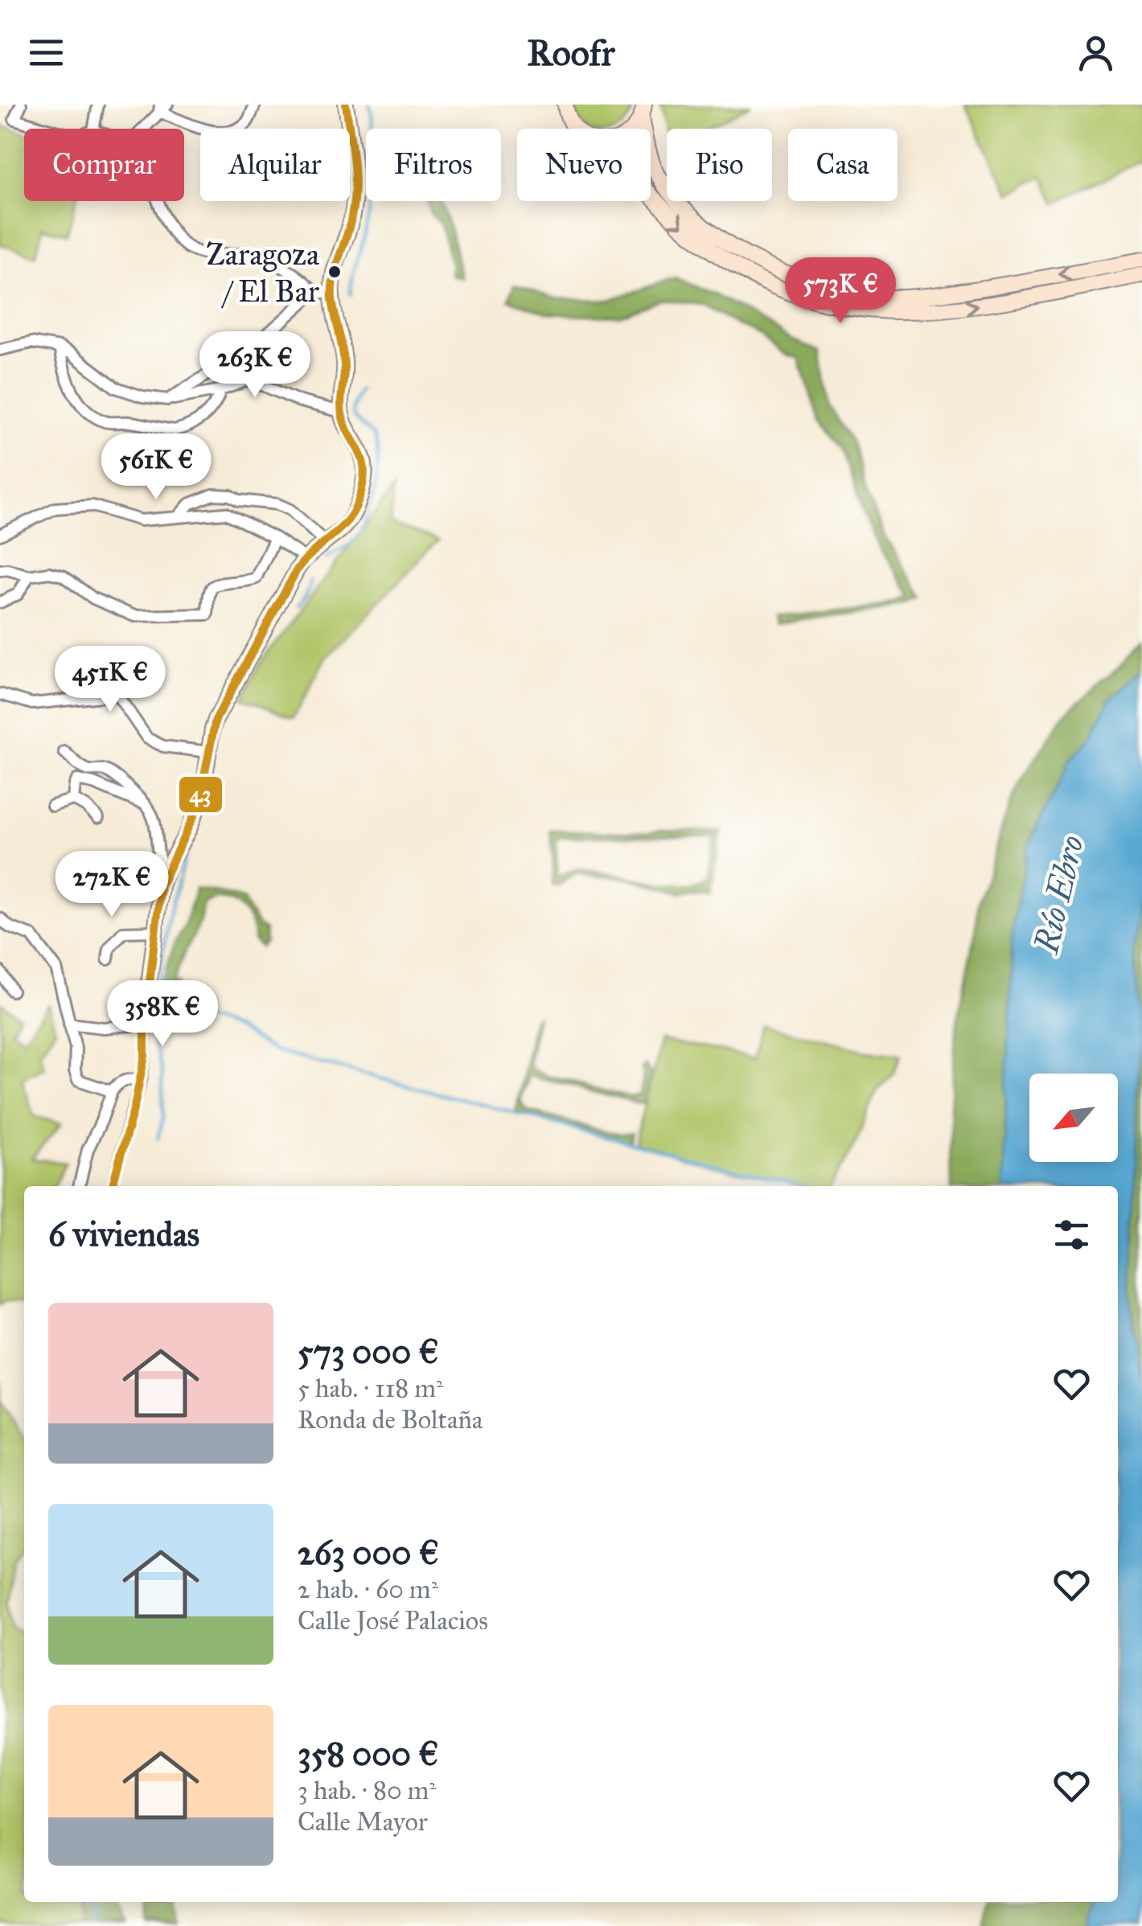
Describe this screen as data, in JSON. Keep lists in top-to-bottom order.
{
  "water": ["Río Ebro"],
  "places": ["Zaragoza / El Bar"],
  "lines": ["transit line 43"],
  "north": "bottom left",
  "page": {
    "header": "Roofr",
    "chip": [
      "Comprar",
      "Alquilar",
      "Filtros",
      "Nuevo",
      "Piso",
      "Casa"
    ],
    "price": [
      "573K €",
      "263K €",
      "561K €",
      "451K €",
      "272K €",
      "358K €"
    ],
    "heading": "6 viviendas",
    "list": [
      {
        "name": "573 000 €",
        "note": "5 hab. · 118 m² · Ronda de Boltaña"
      },
      {
        "name": "263 000 €",
        "note": "2 hab. · 60 m² · Calle José Palacios"
      },
      {
        "name": "358 000 €",
        "note": "3 hab. · 80 m² · Calle Mayor"
      }
    ]
  }
}
